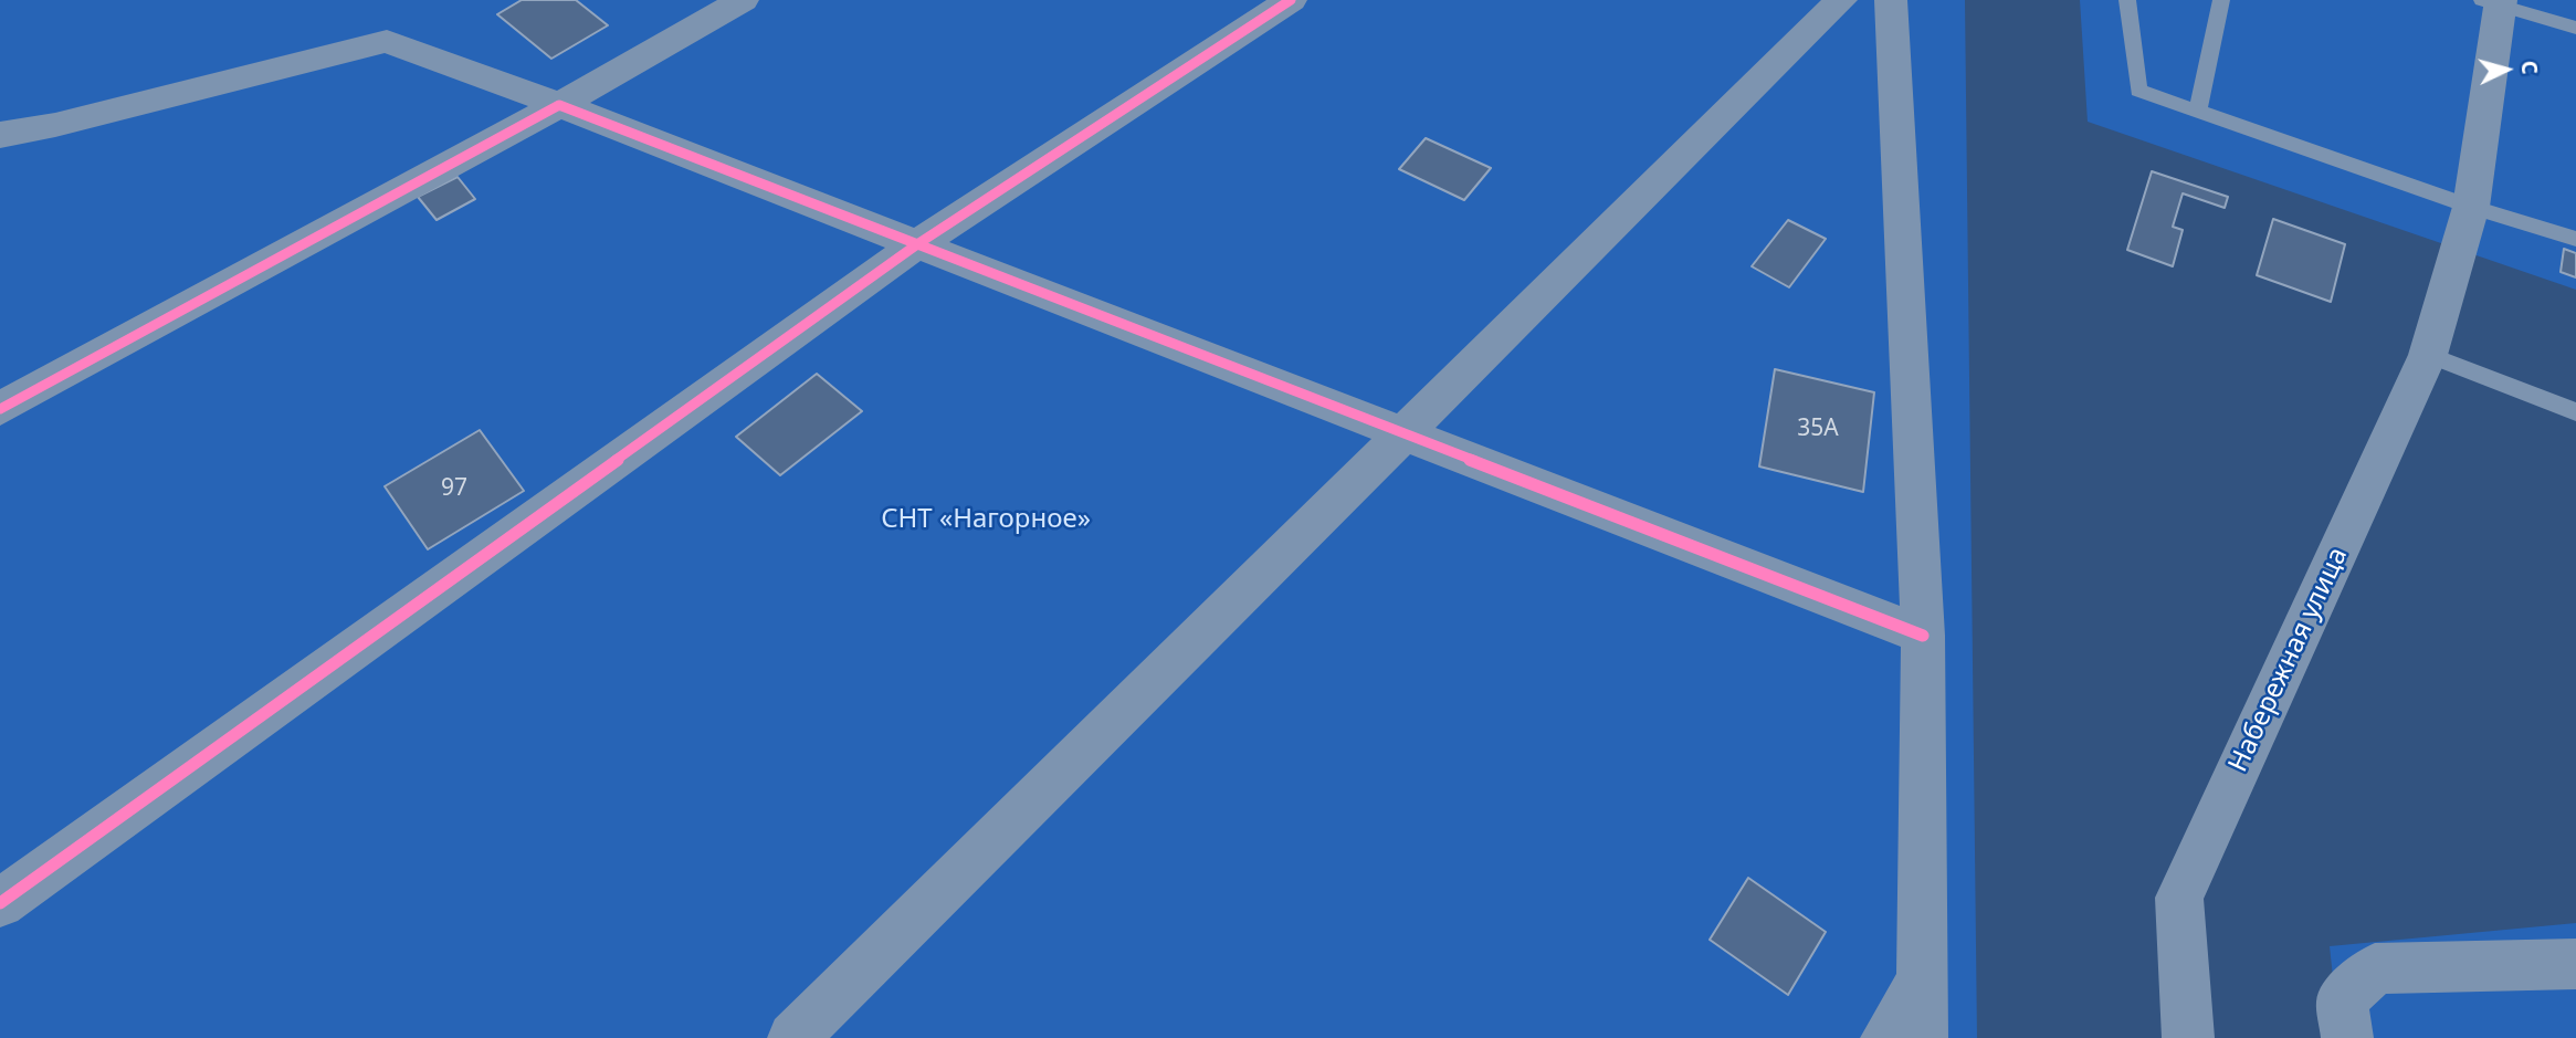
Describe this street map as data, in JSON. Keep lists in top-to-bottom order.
{
  "streets": {
    "street": ["Набережная улица"]
  },
  "parks": ["СНТ «Нагорное»"],
  "house_numbers": ["35А", "97"],
  "north": "right"
}
